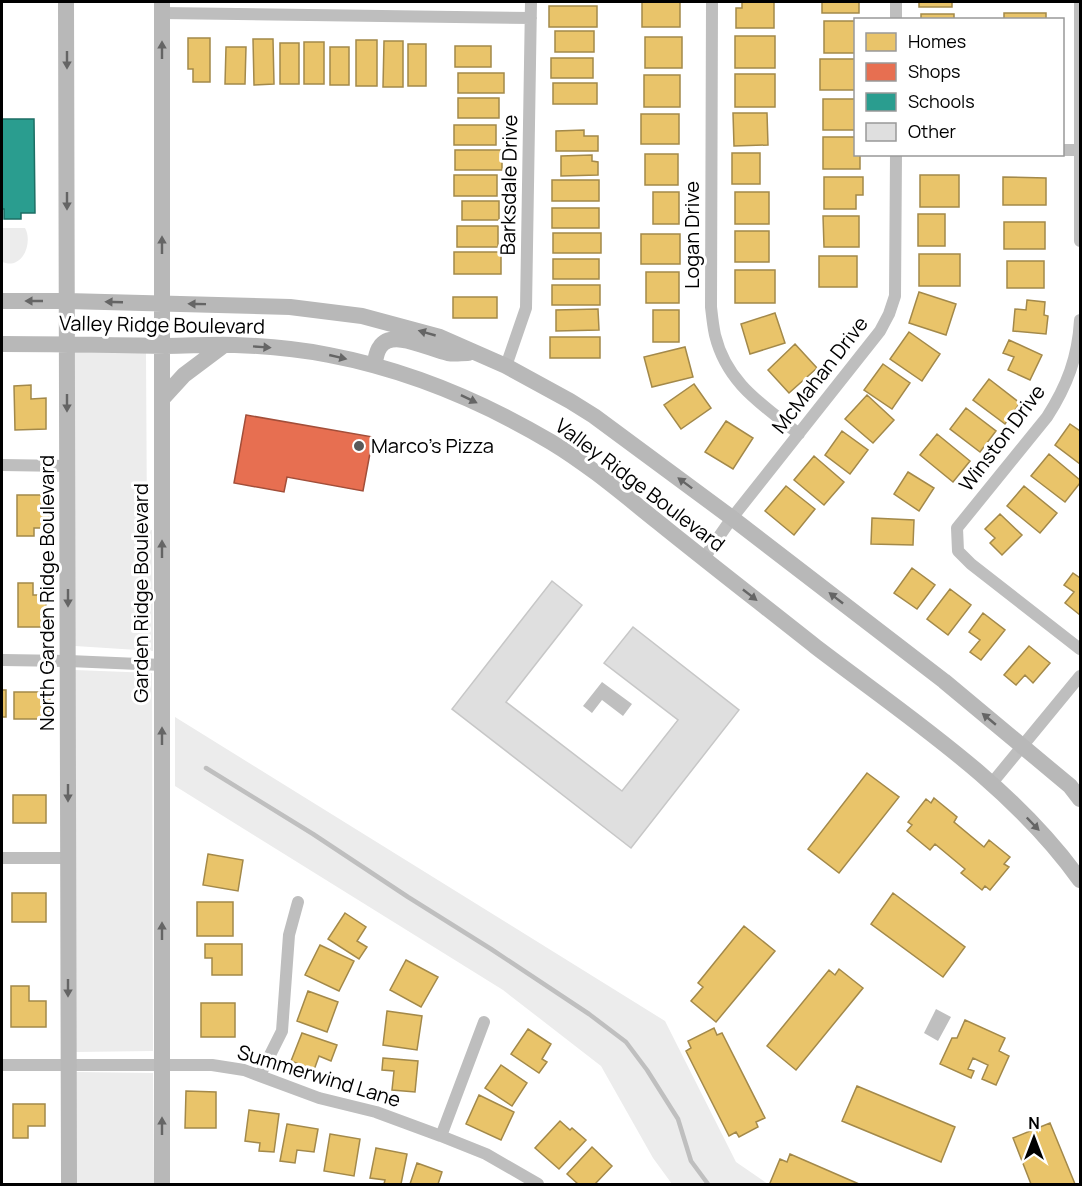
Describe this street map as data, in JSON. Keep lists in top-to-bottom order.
{
  "streets": {
    "main road": ["Valley Ridge Boulevard", "North Garden Ridge Boulevard", "Garden Ridge Boulevard"],
    "street": [
      "Barksdale Drive",
      "Logan Drive",
      "McMahan Drive",
      "Winston Drive",
      "Summerwind Lane"
    ]
  },
  "crossings": [
    ["Barksdale Drive", "Valley Ridge Boulevard"],
    ["Logan Drive", "McMahan Drive"],
    ["Valley Ridge Boulevard", "McMahan Drive"],
    ["Valley Ridge Boulevard", "North Garden Ridge Boulevard"],
    ["Valley Ridge Boulevard", "Garden Ridge Boulevard"],
    ["North Garden Ridge Boulevard", "Summerwind Lane"],
    ["Garden Ridge Boulevard", "Summerwind Lane"]
  ],
  "one_way": ["North Garden Ridge Boulevard", "Garden Ridge Boulevard"],
  "places": ["Marco's Pizza"],
  "legend": [
    "Homes",
    "Shops",
    "Schools",
    "Other"
  ],
  "north": "top"
}
